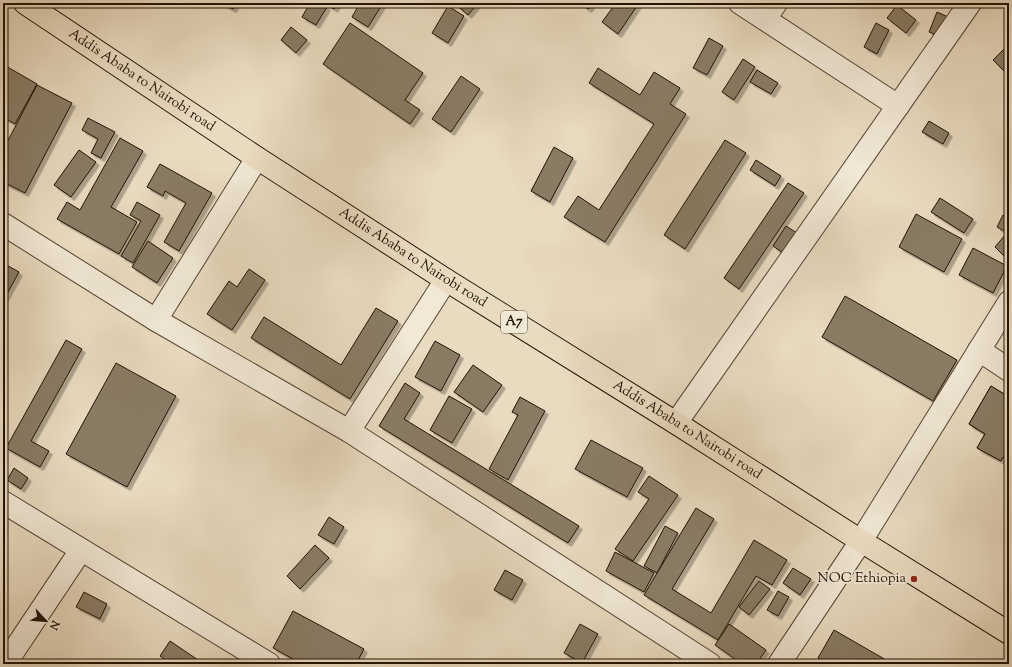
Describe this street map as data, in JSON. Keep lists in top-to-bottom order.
{
  "streets": {
    "highway": ["Addis Ababa to Nairobi road", "A7"]
  },
  "places": ["NOC Ethiopia"],
  "north": "bottom right"
}
